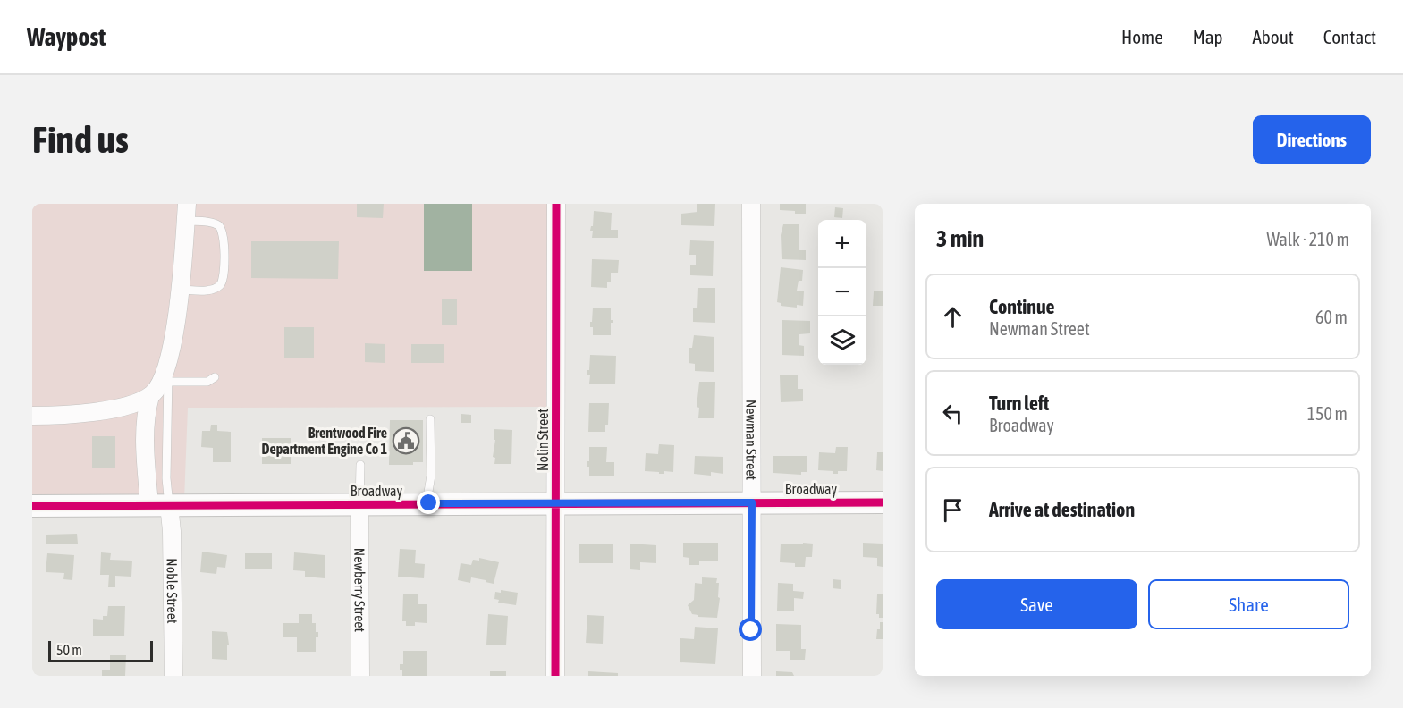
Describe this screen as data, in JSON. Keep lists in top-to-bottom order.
{
  "streets": {
    "street": [
      "Nolin Street",
      "Newman Street",
      "Broadway",
      "Noble Street",
      "Newberry Street"
    ]
  },
  "crossings": [
    ["Nolin Street", "Broadway"],
    ["Newman Street", "Broadway"],
    ["Broadway", "Noble Street"],
    ["Broadway", "Newberry Street"]
  ],
  "places": {
    "public building": ["Brentwood Fire Department Engine Co 1"]
  },
  "scale_bar": "50 m",
  "page": {
    "header": "Waypost",
    "nav": [
      "Home",
      "Map",
      "About",
      "Contact"
    ],
    "buttons": [
      "Directions",
      ["Save", "Share"]
    ],
    "title": "Find us",
    "heading": ["3 min", "Walk · 210 m"],
    "map_buttons": ["+", "−"],
    "list": [
      ["Continue", "Newman Street", "60 m"],
      ["Turn left", "Broadway", "150 m"],
      "Arrive at destination"
    ],
    "scale": "50 m"
  }
}
